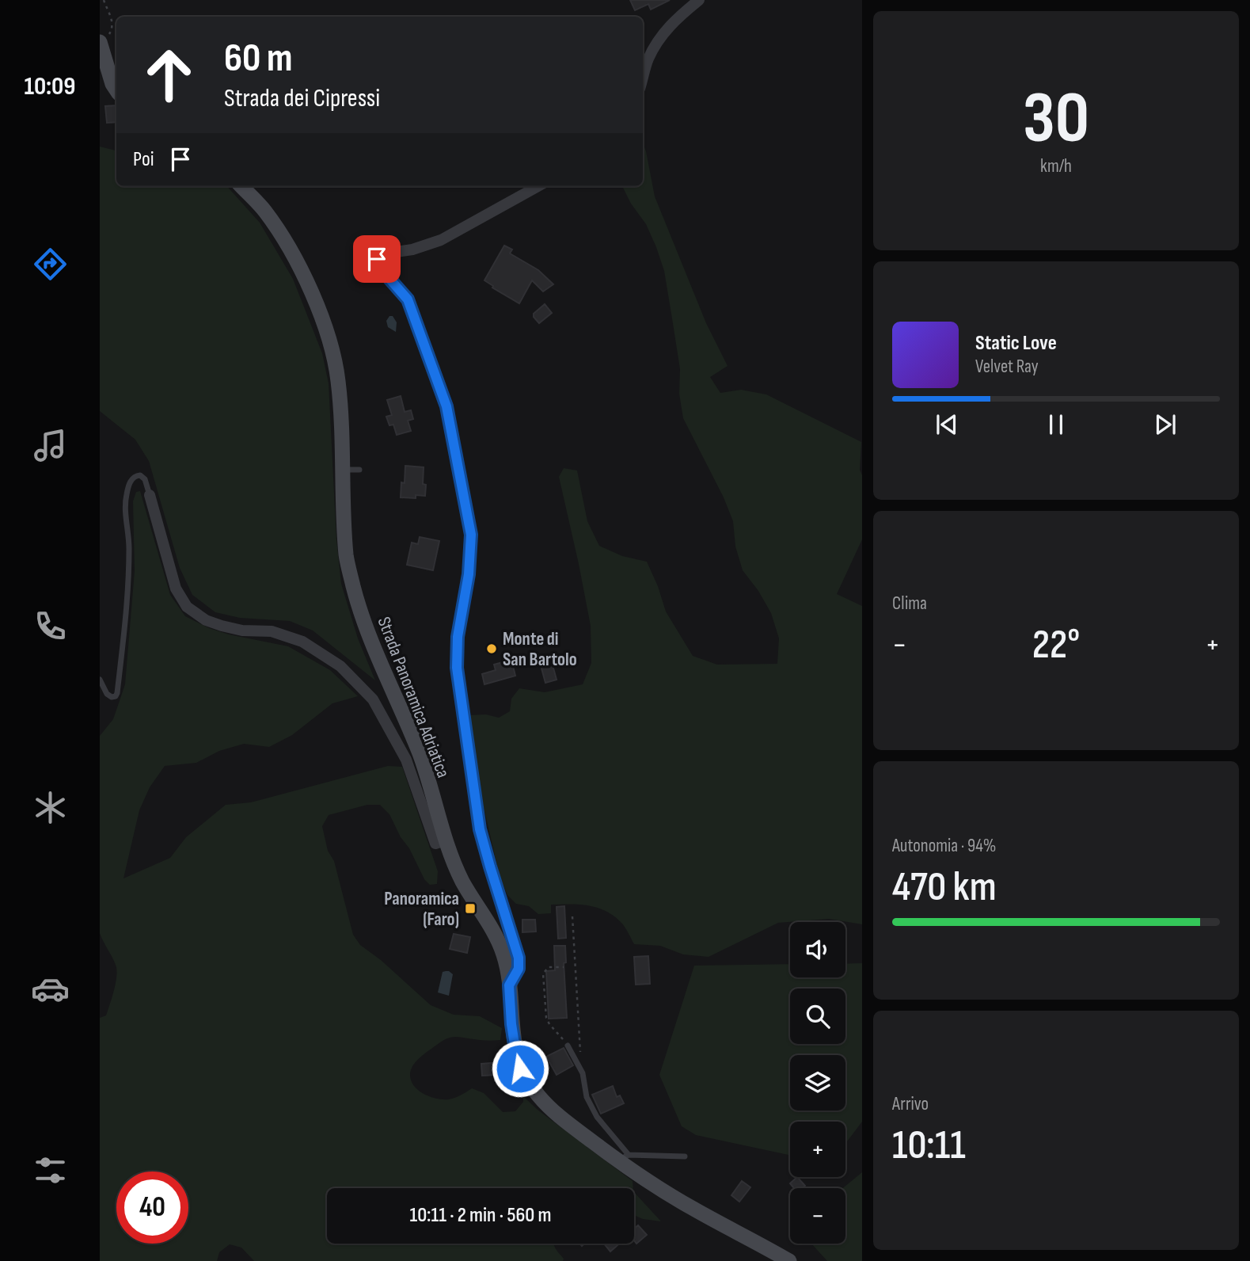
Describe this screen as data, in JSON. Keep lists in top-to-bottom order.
{
  "streets": {
    "street": ["Strada Panoramica Adriatica"]
  },
  "places": {
    "other": ["Monte di San Bartolo"],
    "transit": ["Panoramica (Faro)"]
  },
  "page": {
    "tabs": "10:09",
    "tile": [
      ["30", "km/h"],
      "Clima",
      ["Autonomia · 94%", "470 km"],
      ["Arrivo", "10:11"]
    ],
    "turn": ["60 m", "Strada dei Cipressi"],
    "then": "Poi",
    "song": ["Static Love", "Velvet Ray"],
    "heat": ["−", "22°", "+"],
    "map_buttons": ["+", "−"],
    "limit": "40",
    "trip": "10:11 · 2 min · 560 m"
  }
}
